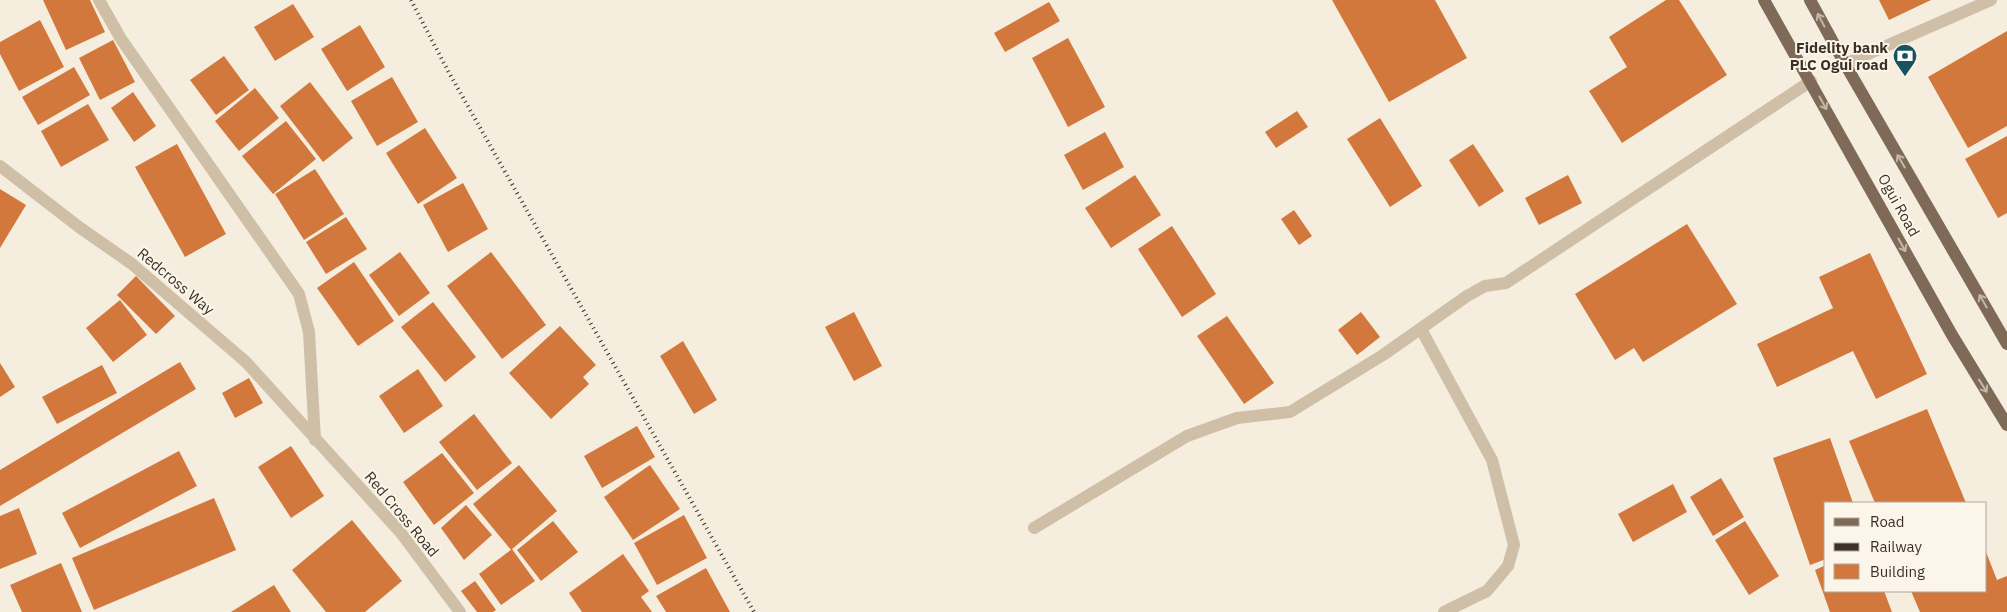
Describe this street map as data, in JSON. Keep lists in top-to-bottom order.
{
  "streets": {
    "main road": ["Ogui Road"],
    "street": ["Redcross Way", "Red Cross Road"]
  },
  "crossings": [
    ["Redcross Way", "Red Cross Road"]
  ],
  "places": {
    "bank": ["Fidelity bank PLC Ogui road"]
  },
  "legend": ["Road", "Railway", "Building"]
}
